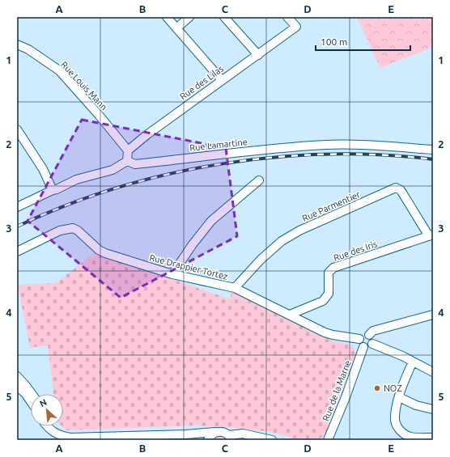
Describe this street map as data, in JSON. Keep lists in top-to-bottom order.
{
  "streets": {
    "street": [
      "Rue des Lilas",
      "Rue Louis Mann",
      "Rue Lamartine",
      "Rue Parmentier",
      "Rue des Iris",
      "Rue Drappier Tortez",
      "Rue de la Marne"
    ]
  },
  "crossings": [
    ["Rue des Lilas", "Rue Louis Mann"],
    ["Rue Parmentier", "Rue des Iris"],
    ["Rue Parmentier", "Rue Drappier Tortez"],
    ["Rue des Iris", "Rue Drappier Tortez"],
    ["Rue Drappier Tortez", "Rue de la Marne"]
  ],
  "places": ["NOZ"],
  "scale_bar": "100 m",
  "north": "top left",
  "grid": {
    "columns": [
      "A",
      "B",
      "C",
      "D",
      "E"
    ],
    "rows": [
      "1",
      "2",
      "3",
      "4",
      "5"
    ]
  }
}
